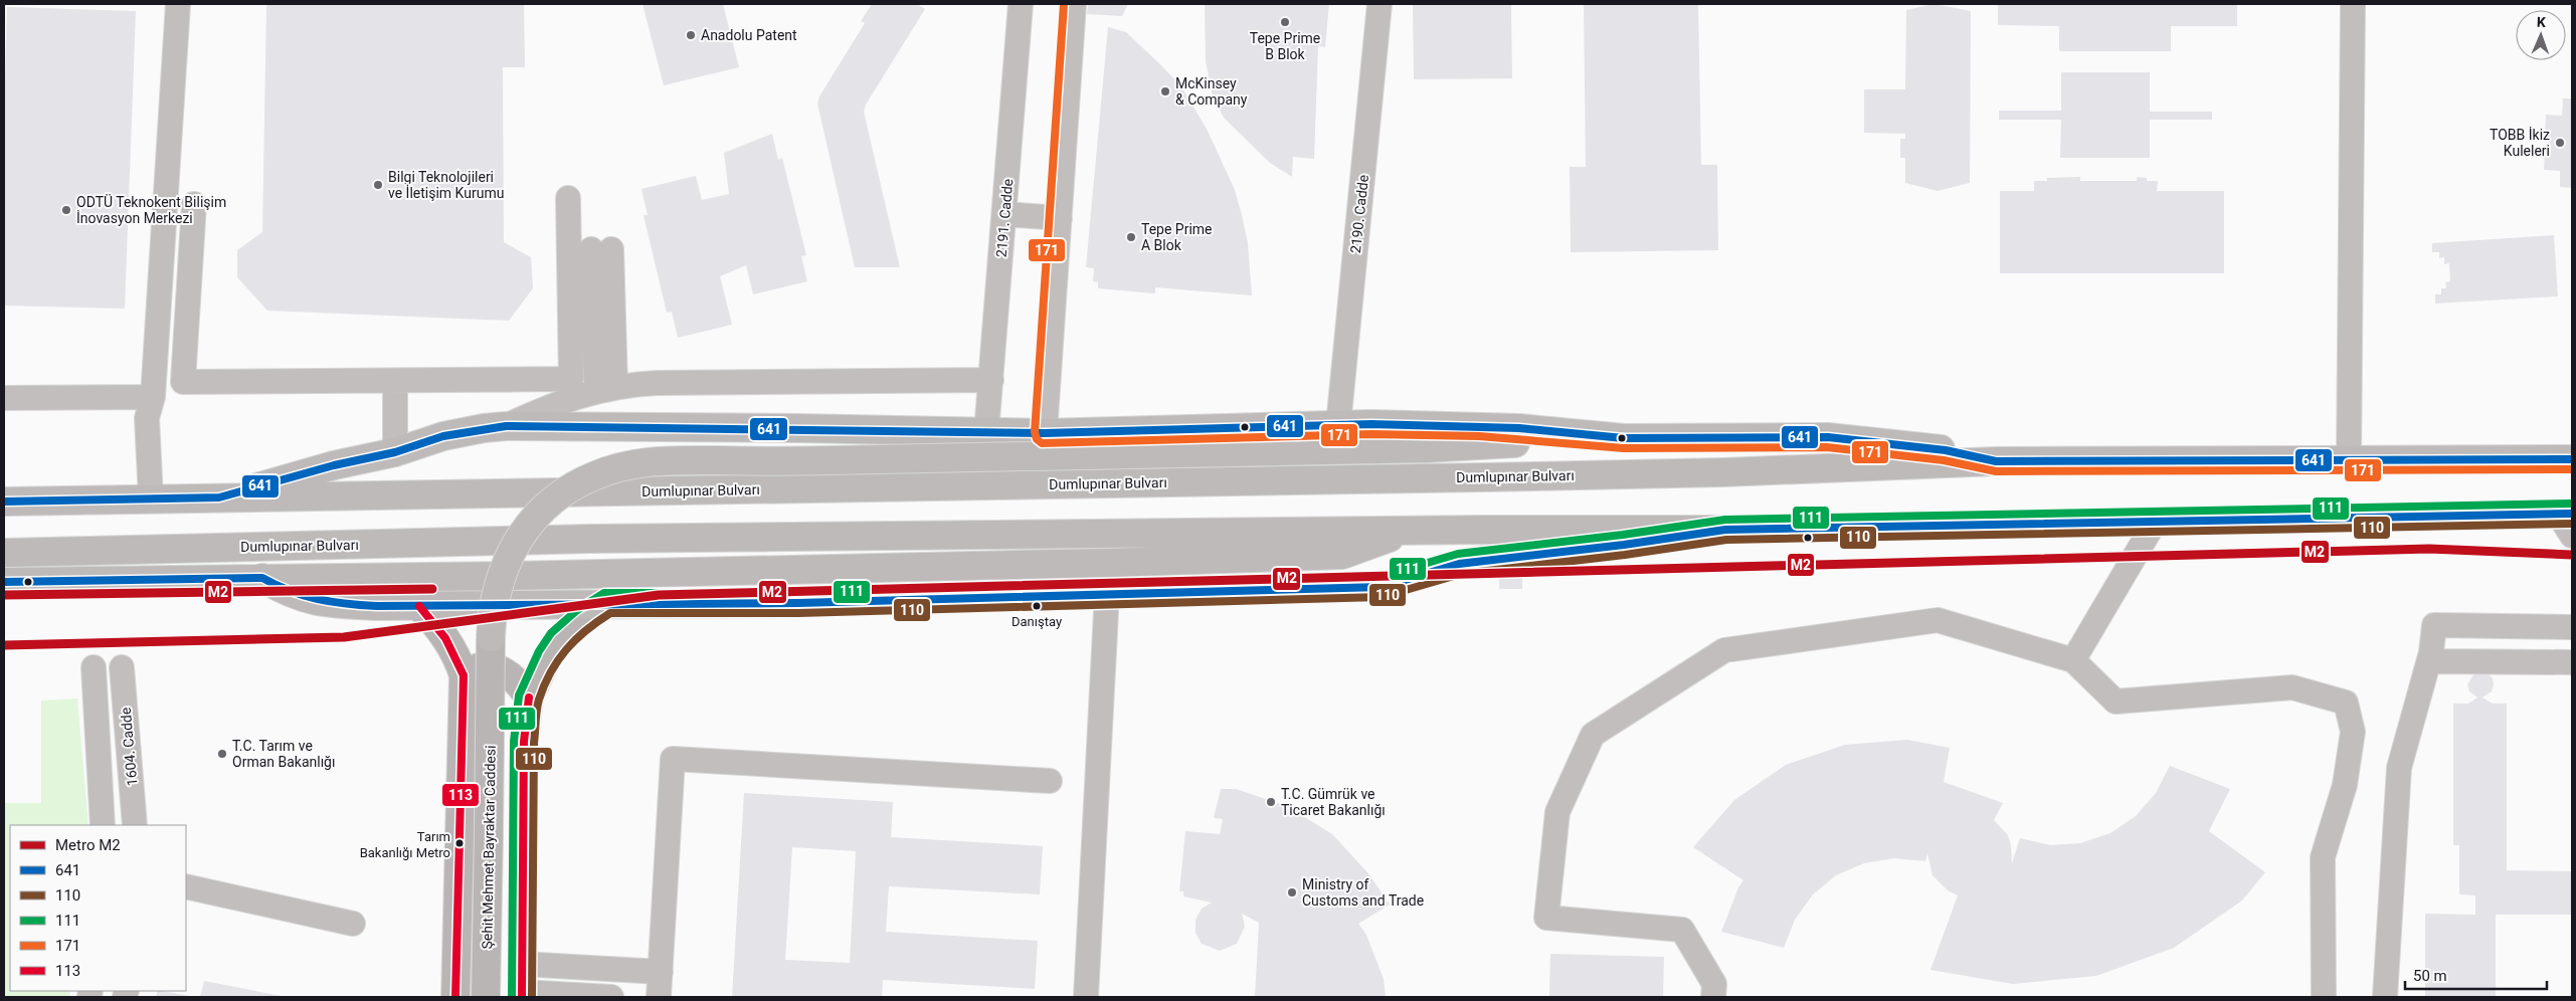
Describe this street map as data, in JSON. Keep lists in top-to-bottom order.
{
  "streets": {
    "highway": ["Dumlupınar Bulvarı"],
    "main road": ["Şehit Mehmet Bayraktar Caddesi"],
    "street": ["2190. Cadde", "2191. Cadde", "1604. Cadde"]
  },
  "crossings": [
    ["2190. Cadde", "Dumlupınar Bulvarı"],
    ["2191. Cadde", "Dumlupınar Bulvarı"]
  ],
  "places": [
    "Tepe Prime B Blok",
    "Anadolu Patent",
    "McKinsey & Company",
    "TOBB İkiz Kuleleri",
    "Bilgi Teknolojileri ve İletişim Kurumu",
    "ODTÜ Teknokent Bilişim İnovasyon Merkezi",
    "Tepe Prime A Blok",
    "Danıştay",
    "T.C. Tarım ve Orman Bakanlığı",
    "T.C. Gümrük ve Ticaret Bakanlığı",
    "Tarım Bakanlığı Metro",
    "Ministry of Customs and Trade"
  ],
  "lines": [
    "transit line 171",
    "transit line 641",
    "transit line 111",
    "transit line 110",
    "metro line M2",
    "transit line 113"
  ],
  "legend": [
    "Metro M2",
    "641",
    "110",
    "111",
    "171",
    "113"
  ],
  "scale_bar": "50 m",
  "north": "top"
}
